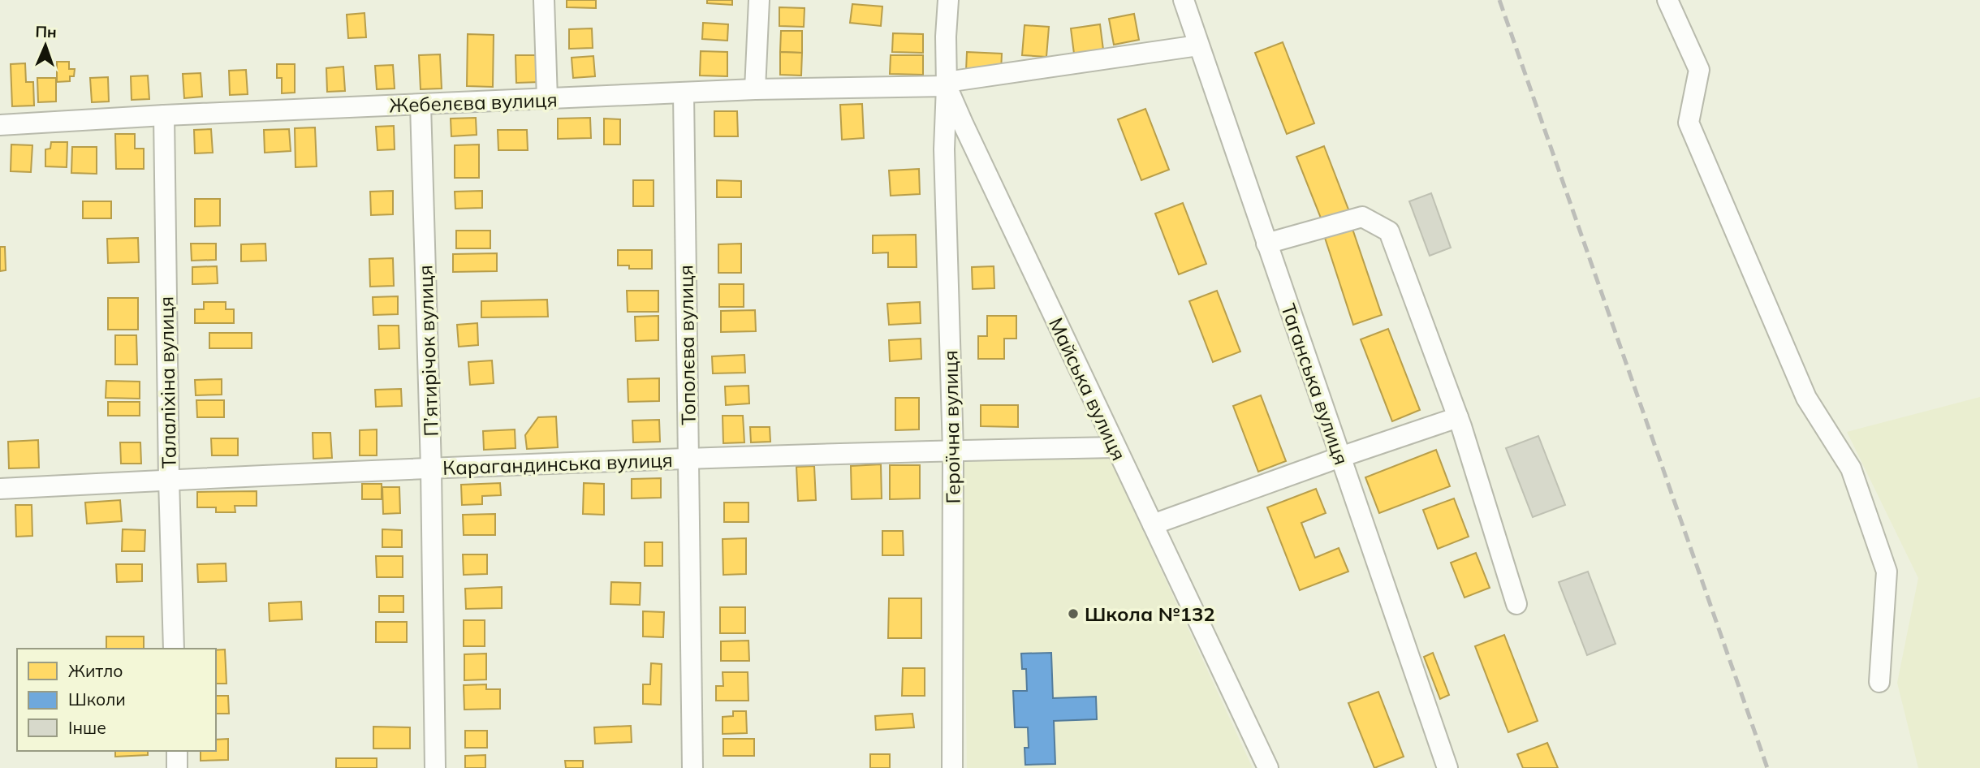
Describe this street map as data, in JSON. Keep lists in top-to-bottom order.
{
  "streets": {
    "street": [
      "Жебелєва вулиця",
      "Тополєва вулиця",
      "П’ятирічок вулиця",
      "Талаліхіна вулиця",
      "Таганська вулиця",
      "Майська вулиця",
      "Героїчна вулиця",
      "Карагандинська вулиця"
    ]
  },
  "crossings": [
    ["Жебелєва вулиця", "Тополєва вулиця"],
    ["Жебелєва вулиця", "П’ятирічок вулиця"],
    ["Жебелєва вулиця", "Талаліхіна вулиця"],
    ["Жебелєва вулиця", "Таганська вулиця"],
    ["Жебелєва вулиця", "Майська вулиця"],
    ["Жебелєва вулиця", "Героїчна вулиця"],
    ["Тополєва вулиця", "Карагандинська вулиця"],
    ["П’ятирічок вулиця", "Карагандинська вулиця"],
    ["Талаліхіна вулиця", "Карагандинська вулиця"],
    ["Майська вулиця", "Героїчна вулиця"],
    ["Майська вулиця", "Карагандинська вулиця"],
    ["Героїчна вулиця", "Карагандинська вулиця"]
  ],
  "places": ["Школа №132"],
  "legend": ["Житло", "Школи", "Інше"],
  "north": "top"
}
